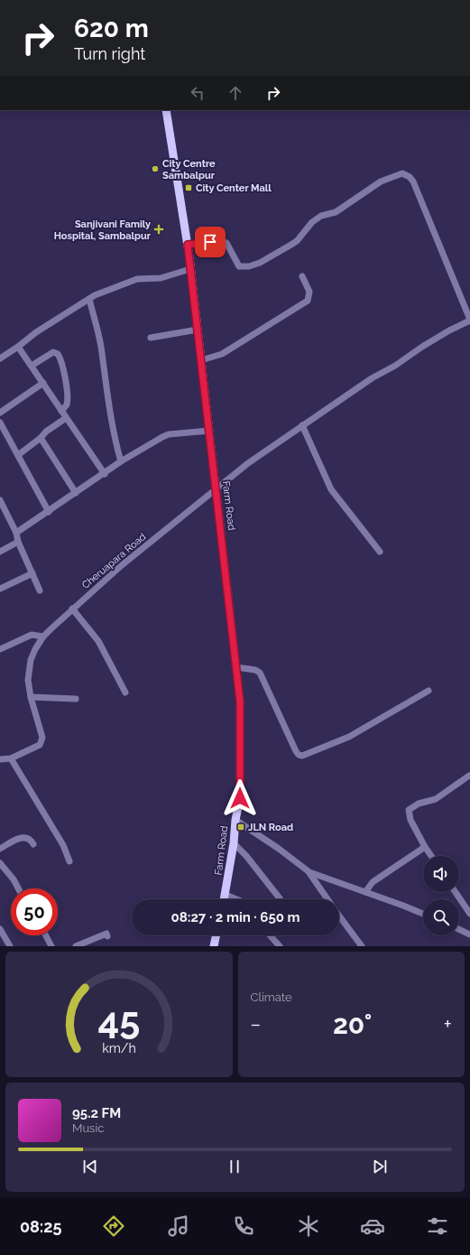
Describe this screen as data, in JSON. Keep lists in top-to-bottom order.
{
  "streets": {
    "main road": ["Farm Road"],
    "street": ["Cheruapara Road"]
  },
  "crossings": [
    ["Farm Road", "Cheruapara Road"]
  ],
  "places": {
    "other": ["City Centre Sambalpur"],
    "transit": ["City Center Mall", "JLN Road"],
    "health": ["Sanjivani Family Hospital, Sambalpur"]
  },
  "page": {
    "turn": ["620 m", "Turn right"],
    "limit": "50",
    "trip": "08:27 · 2 min · 650 m",
    "tile": "Climate",
    "heat": ["−", "20°", "+"],
    "song": ["95.2 FM", "Music"],
    "tabs": "08:25",
    "gauge": ["45", "km/h"]
  }
}
